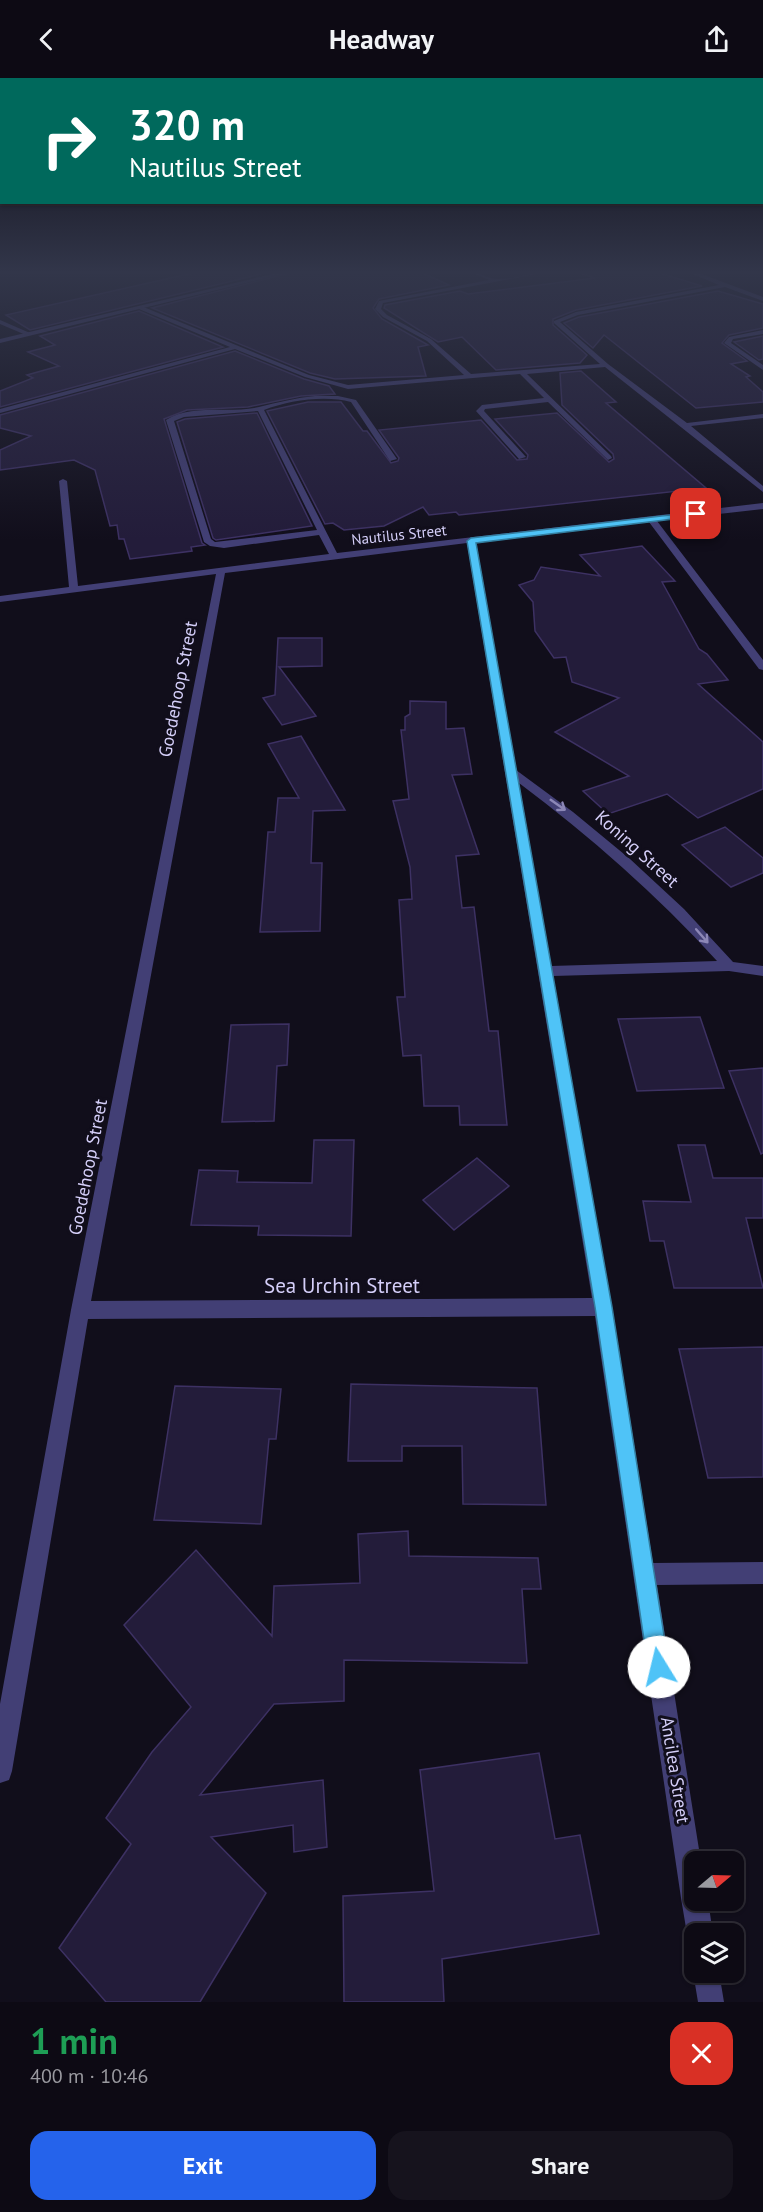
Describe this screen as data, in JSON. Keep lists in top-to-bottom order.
{
  "streets": {
    "street": [
      "Nautilus Street",
      "Goedehoop Street",
      "Koning Street",
      "Sea Urchin Street",
      "Ancilea Street"
    ]
  },
  "crossings": [
    ["Nautilus Street", "Goedehoop Street"],
    ["Nautilus Street", "Ancilea Street"],
    ["Goedehoop Street", "Sea Urchin Street"],
    ["Koning Street", "Ancilea Street"],
    ["Sea Urchin Street", "Ancilea Street"]
  ],
  "one_way": ["Koning Street"],
  "north": "right",
  "page": {
    "header": "Headway",
    "turn": ["320 m", "Nautilus Street"],
    "heading": ["1 min", "400 m · 10:46"],
    "buttons": ["Exit", "Share"]
  }
}
